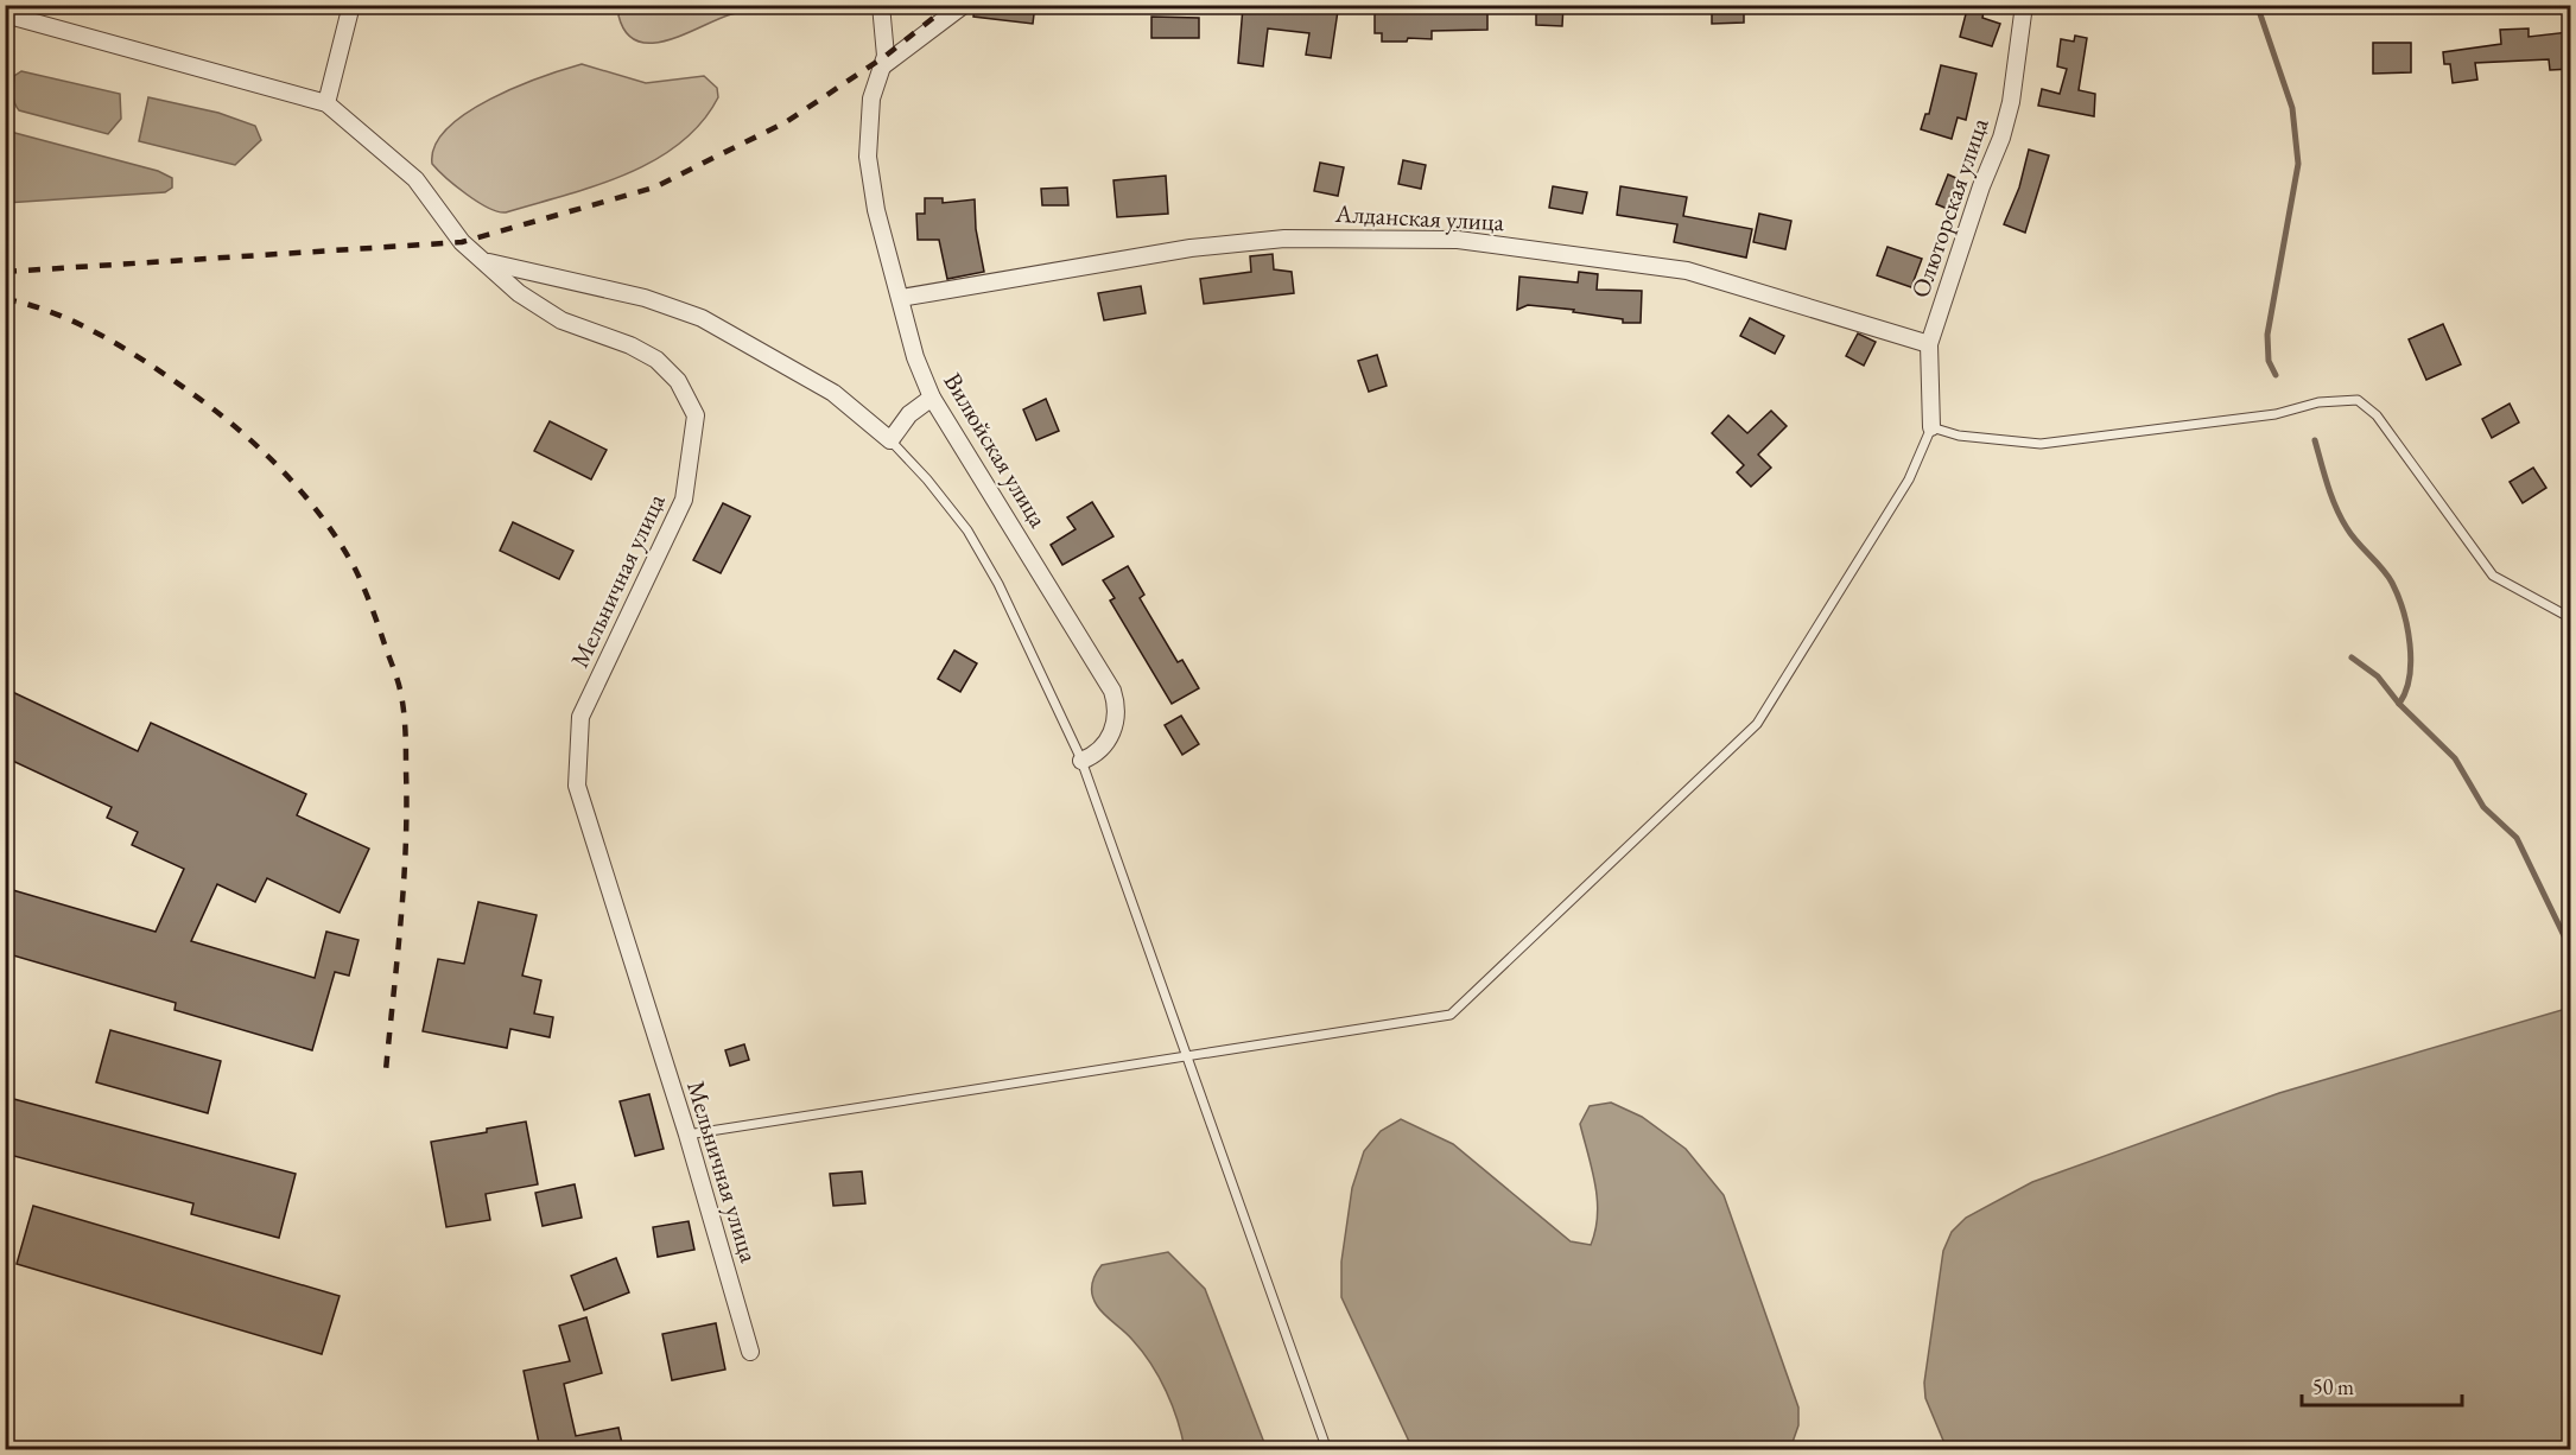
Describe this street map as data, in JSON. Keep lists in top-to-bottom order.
{
  "streets": {
    "street": [
      "Олюторская улица",
      "Алданская улица",
      "Вилюйская улица",
      "Мельничная улица"
    ]
  },
  "crossings": [
    ["Олюторская улица", "Алданская улица"],
    ["Алданская улица", "Вилюйская улица"]
  ],
  "scale_bar": "50 m"
}
